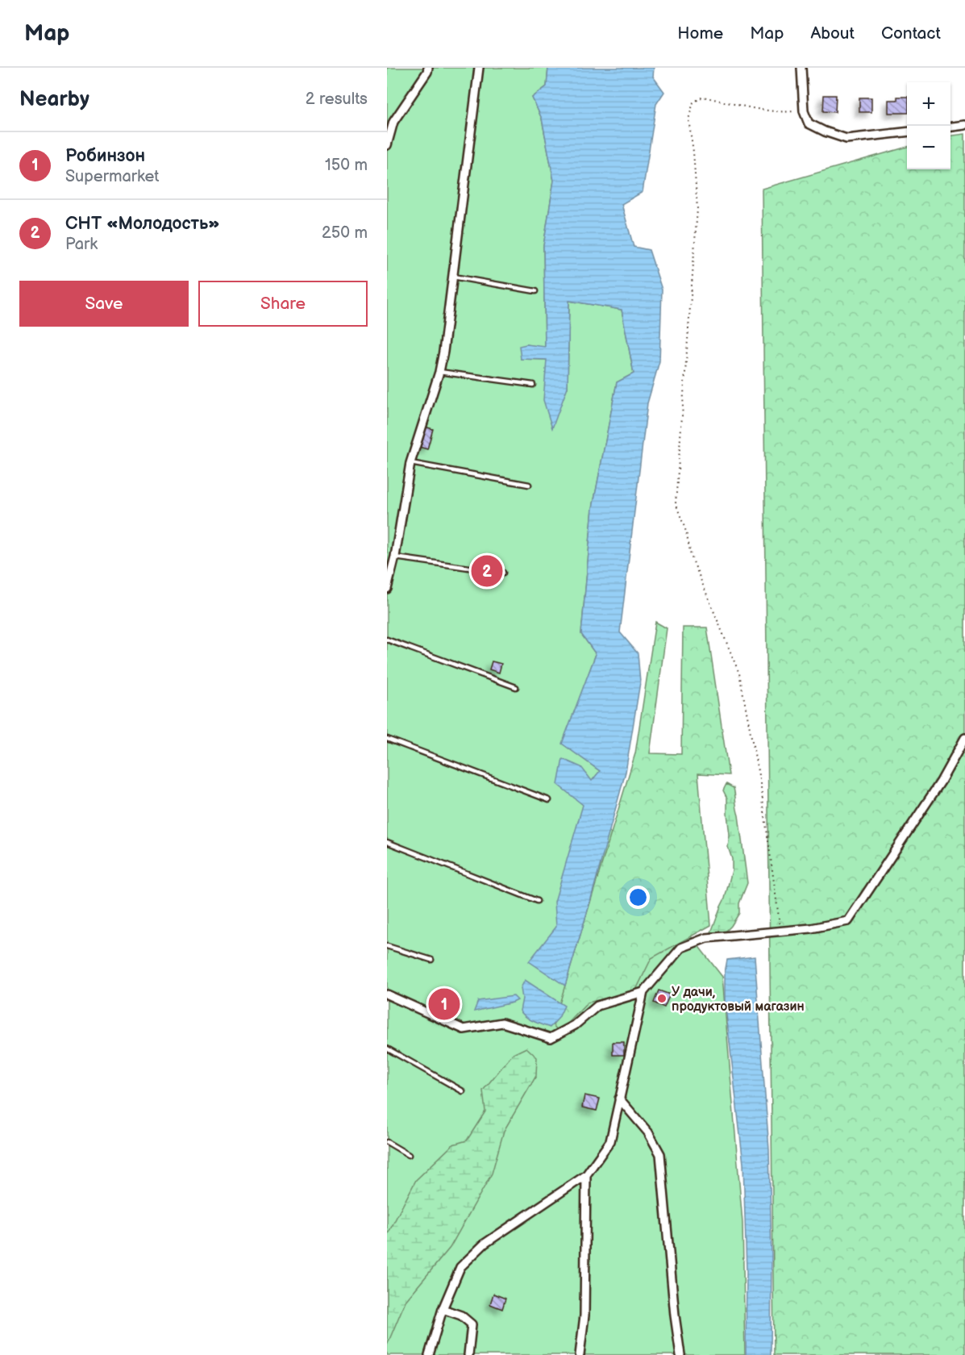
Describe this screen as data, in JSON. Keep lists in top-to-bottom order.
{
  "places": ["У дачи, продуктовый магазин"],
  "page": {
    "header": "Map",
    "nav": [
      "Home",
      "Map",
      "About",
      "Contact"
    ],
    "heading": ["Nearby", "2 results"],
    "map_buttons": ["+", "−"],
    "list": [
      {
        "mark": "1",
        "name": "Робинзон",
        "note": "Supermarket",
        "value": "150 m"
      },
      {
        "mark": "2",
        "name": "СНТ «Молодость»",
        "note": "Park",
        "value": "250 m"
      }
    ],
    "buttons": ["Save", "Share"],
    "pins": ["2", "1"]
  }
}
